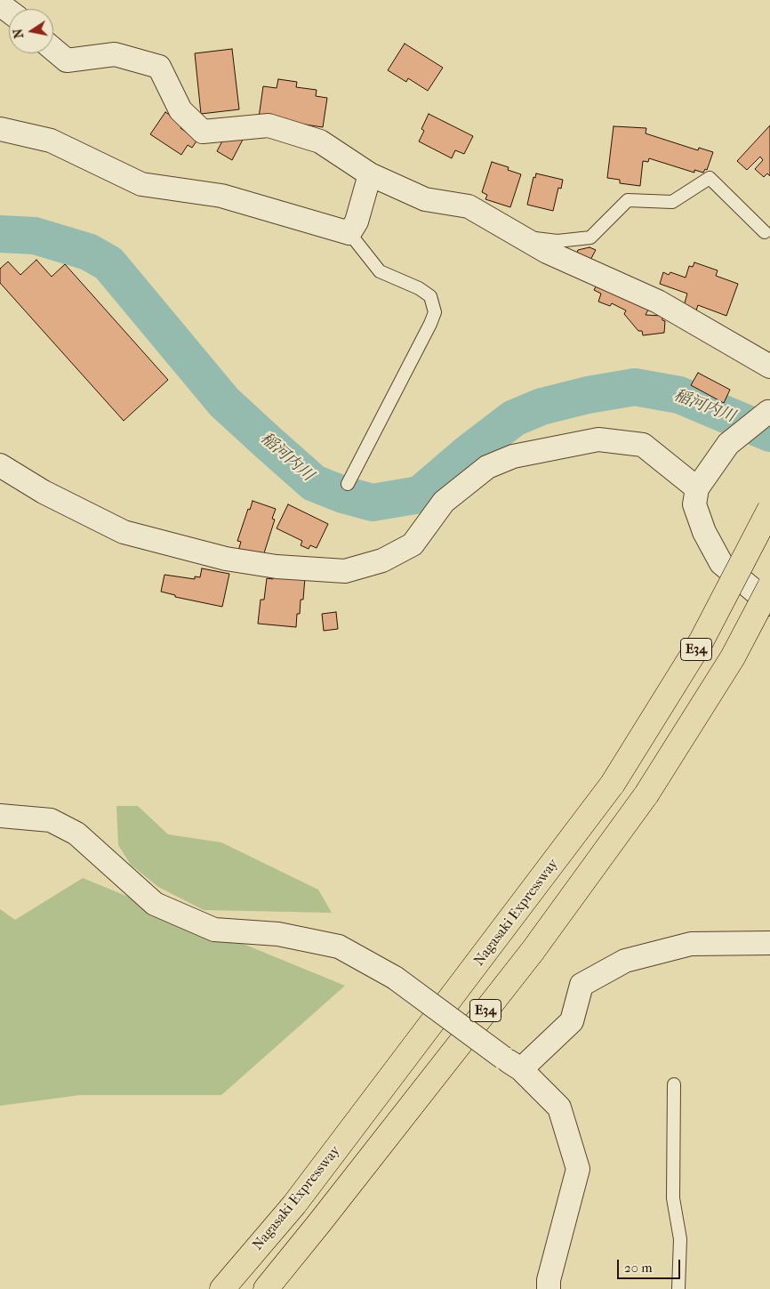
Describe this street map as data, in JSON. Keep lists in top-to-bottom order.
{
  "streets": {
    "highway": ["E34", "Nagasaki Expressway"]
  },
  "water": ["稲河内川"],
  "scale_bar": "20 m",
  "north": "left"
}
